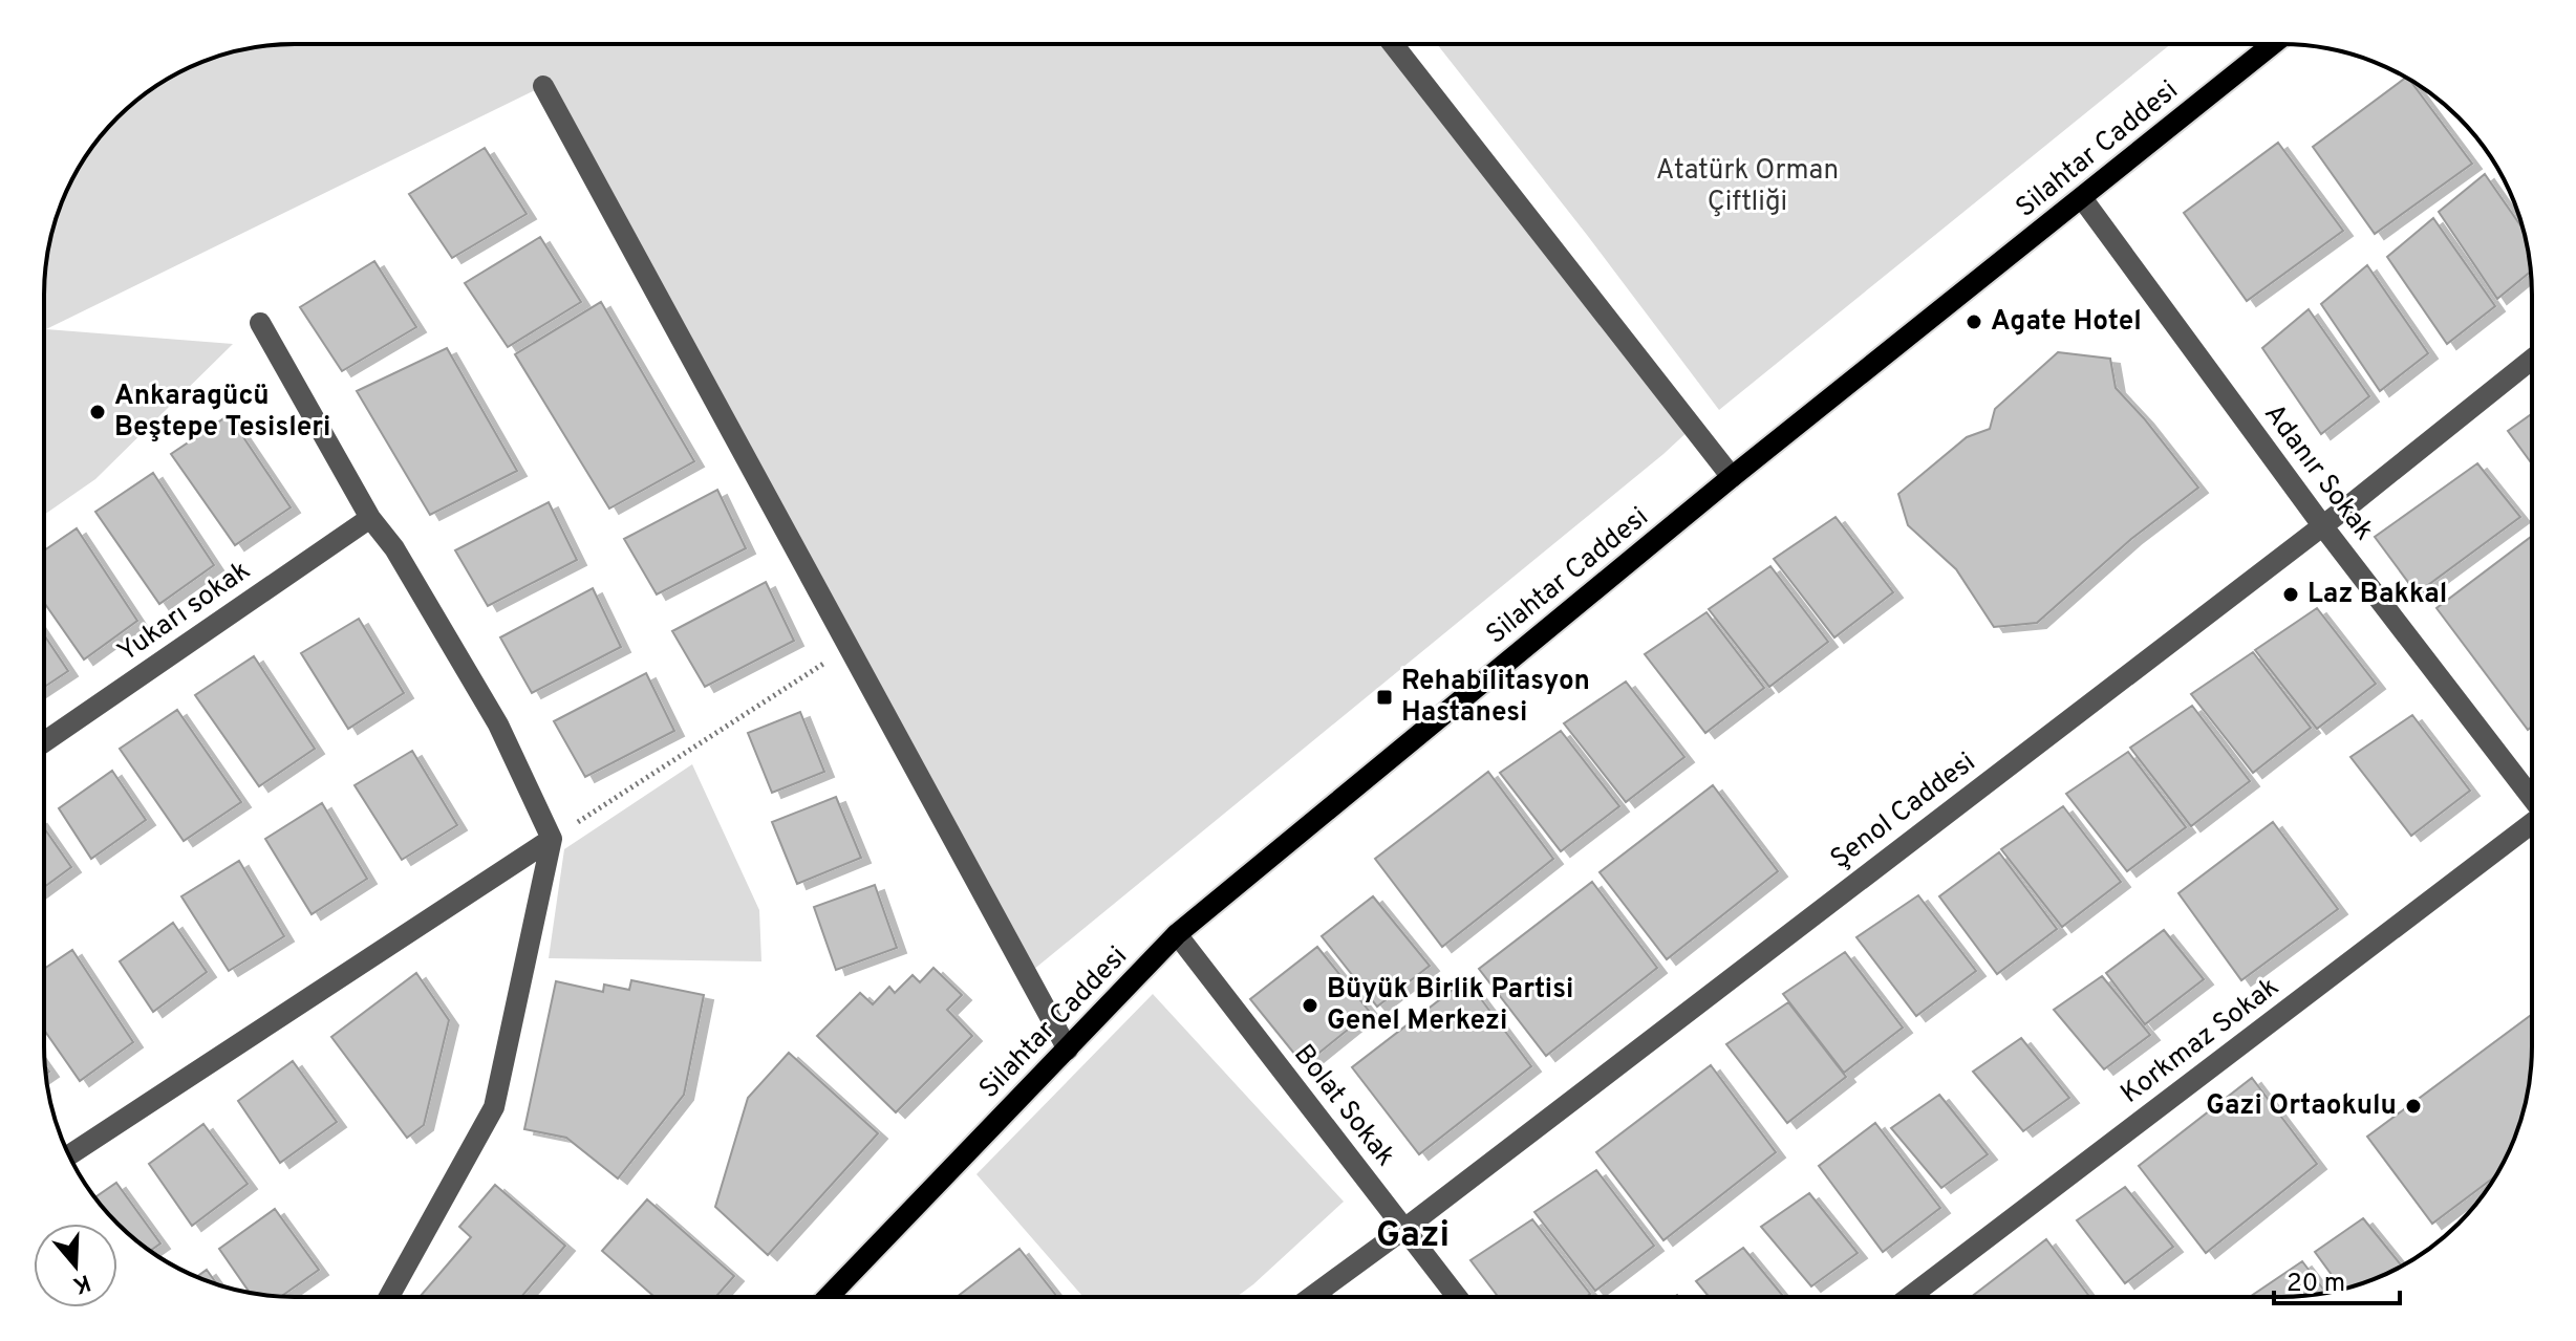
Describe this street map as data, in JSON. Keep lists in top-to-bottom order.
{
  "streets": {
    "main road": ["Silahtar Caddesi"],
    "street": [
      "Adanır Sokak",
      "Yukarı sokak",
      "Şenol Caddesi",
      "Korkmaz Sokak",
      "Bolat Sokak"
    ]
  },
  "crossings": [
    ["Silahtar Caddesi", "Adanır Sokak"],
    ["Silahtar Caddesi", "Bolat Sokak"],
    ["Adanır Sokak", "Şenol Caddesi"],
    ["Şenol Caddesi", "Bolat Sokak"]
  ],
  "districts": ["Gazi"],
  "parks": ["Atatürk Orman Çiftliği"],
  "places": {
    "other": [
      "Agate Hotel",
      "Ankaragücü Beştepe Tesisleri",
      "Laz Bakkal",
      "Büyük Birlik Partisi Genel Merkezi",
      "Gazi Ortaokulu"
    ],
    "transit": ["Rehabilitasyon Hastanesi"]
  },
  "scale_bar": "20 m",
  "north": "bottom"
}
